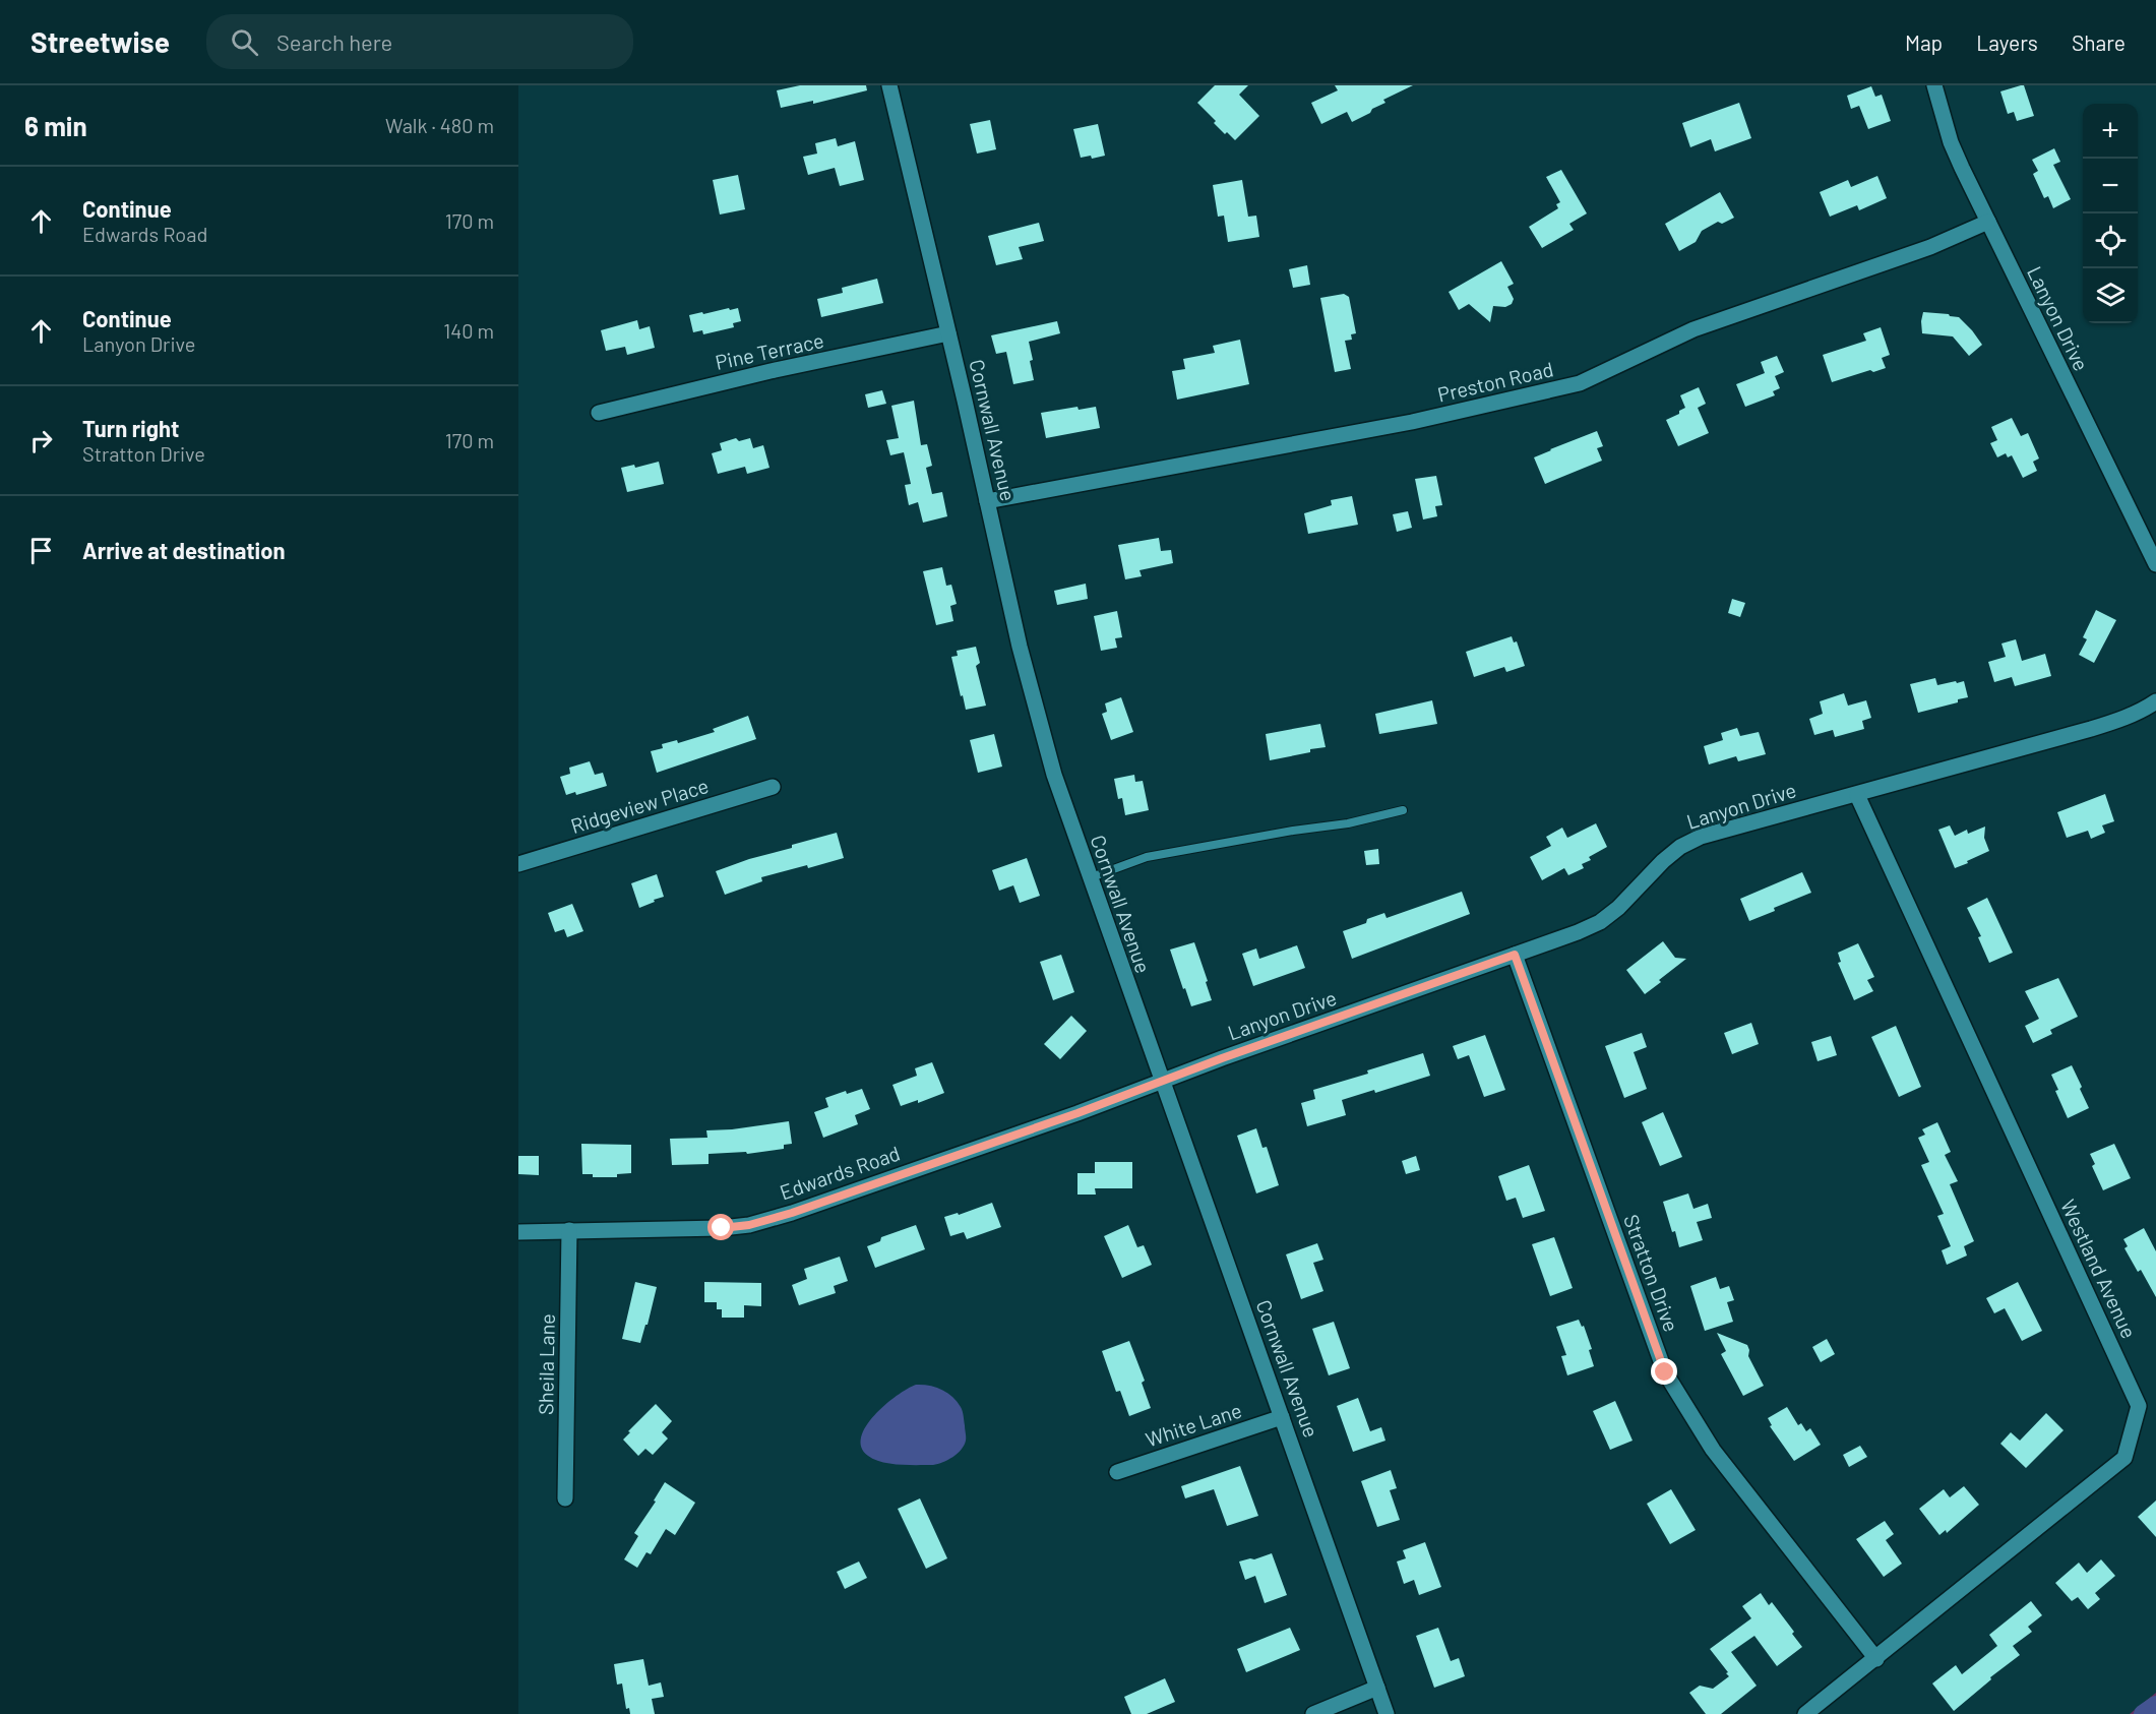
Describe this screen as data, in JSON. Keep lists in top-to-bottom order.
{
  "streets": {
    "street": [
      "Lanyon Drive",
      "Pine Terrace",
      "Preston Road",
      "Cornwall Avenue",
      "Ridgeview Place",
      "Edwards Road",
      "Westland Avenue",
      "Stratton Drive",
      "Sheila Lane",
      "White Lane"
    ]
  },
  "crossings": [
    ["Lanyon Drive", "Preston Road"],
    ["Lanyon Drive", "Cornwall Avenue"],
    ["Lanyon Drive", "Edwards Road"],
    ["Lanyon Drive", "Westland Avenue"],
    ["Lanyon Drive", "Stratton Drive"],
    ["Pine Terrace", "Cornwall Avenue"],
    ["Preston Road", "Cornwall Avenue"],
    ["Cornwall Avenue", "Edwards Road"],
    ["Cornwall Avenue", "White Lane"],
    ["Edwards Road", "Sheila Lane"],
    ["Westland Avenue", "Stratton Drive"]
  ],
  "page": {
    "header": "Streetwise",
    "search": "Search here",
    "nav": ["Map", "Layers", "Share"],
    "heading": ["6 min", "Walk · 480 m"],
    "map_buttons": ["+", "−"],
    "list": [
      ["Continue", "Edwards Road", "170 m"],
      ["Continue", "Lanyon Drive", "140 m"],
      ["Turn right", "Stratton Drive", "170 m"],
      "Arrive at destination"
    ]
  }
}
